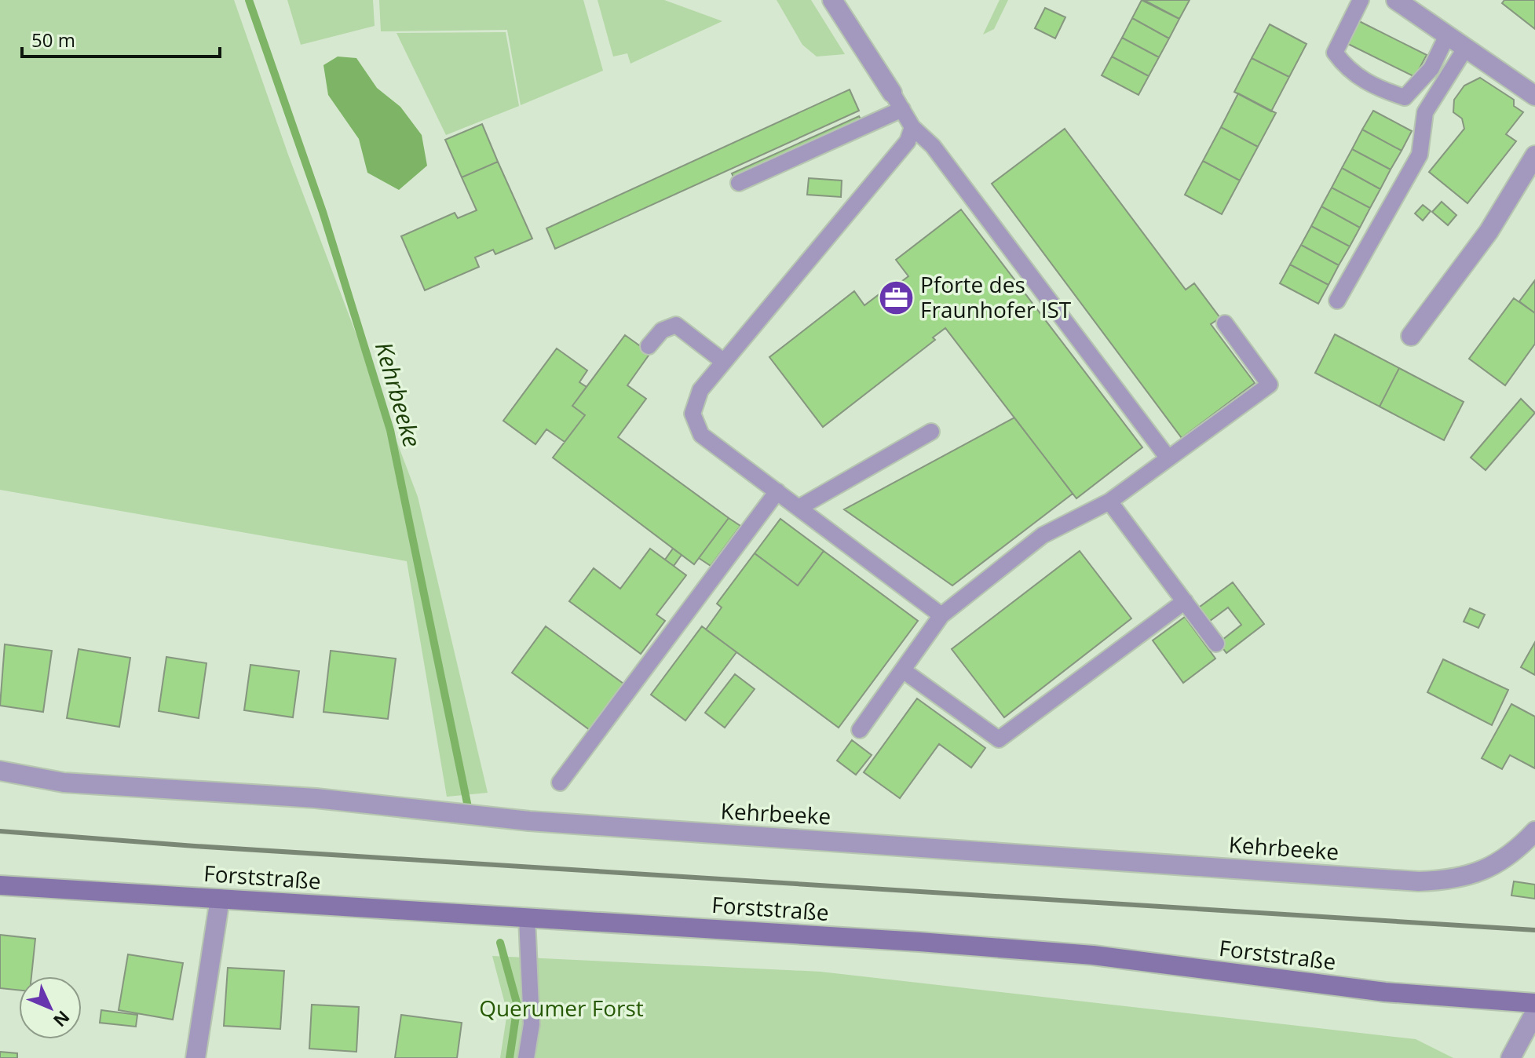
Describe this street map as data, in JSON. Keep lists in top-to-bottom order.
{
  "streets": {
    "main road": ["Forststraße"],
    "street": ["Kehrbeeke"]
  },
  "water": ["Kehrbeeke"],
  "parks": ["Querumer Forst"],
  "places": {
    "office": ["Pforte des Fraunhofer IST"]
  },
  "scale_bar": "50 m",
  "north": "bottom right"
}
